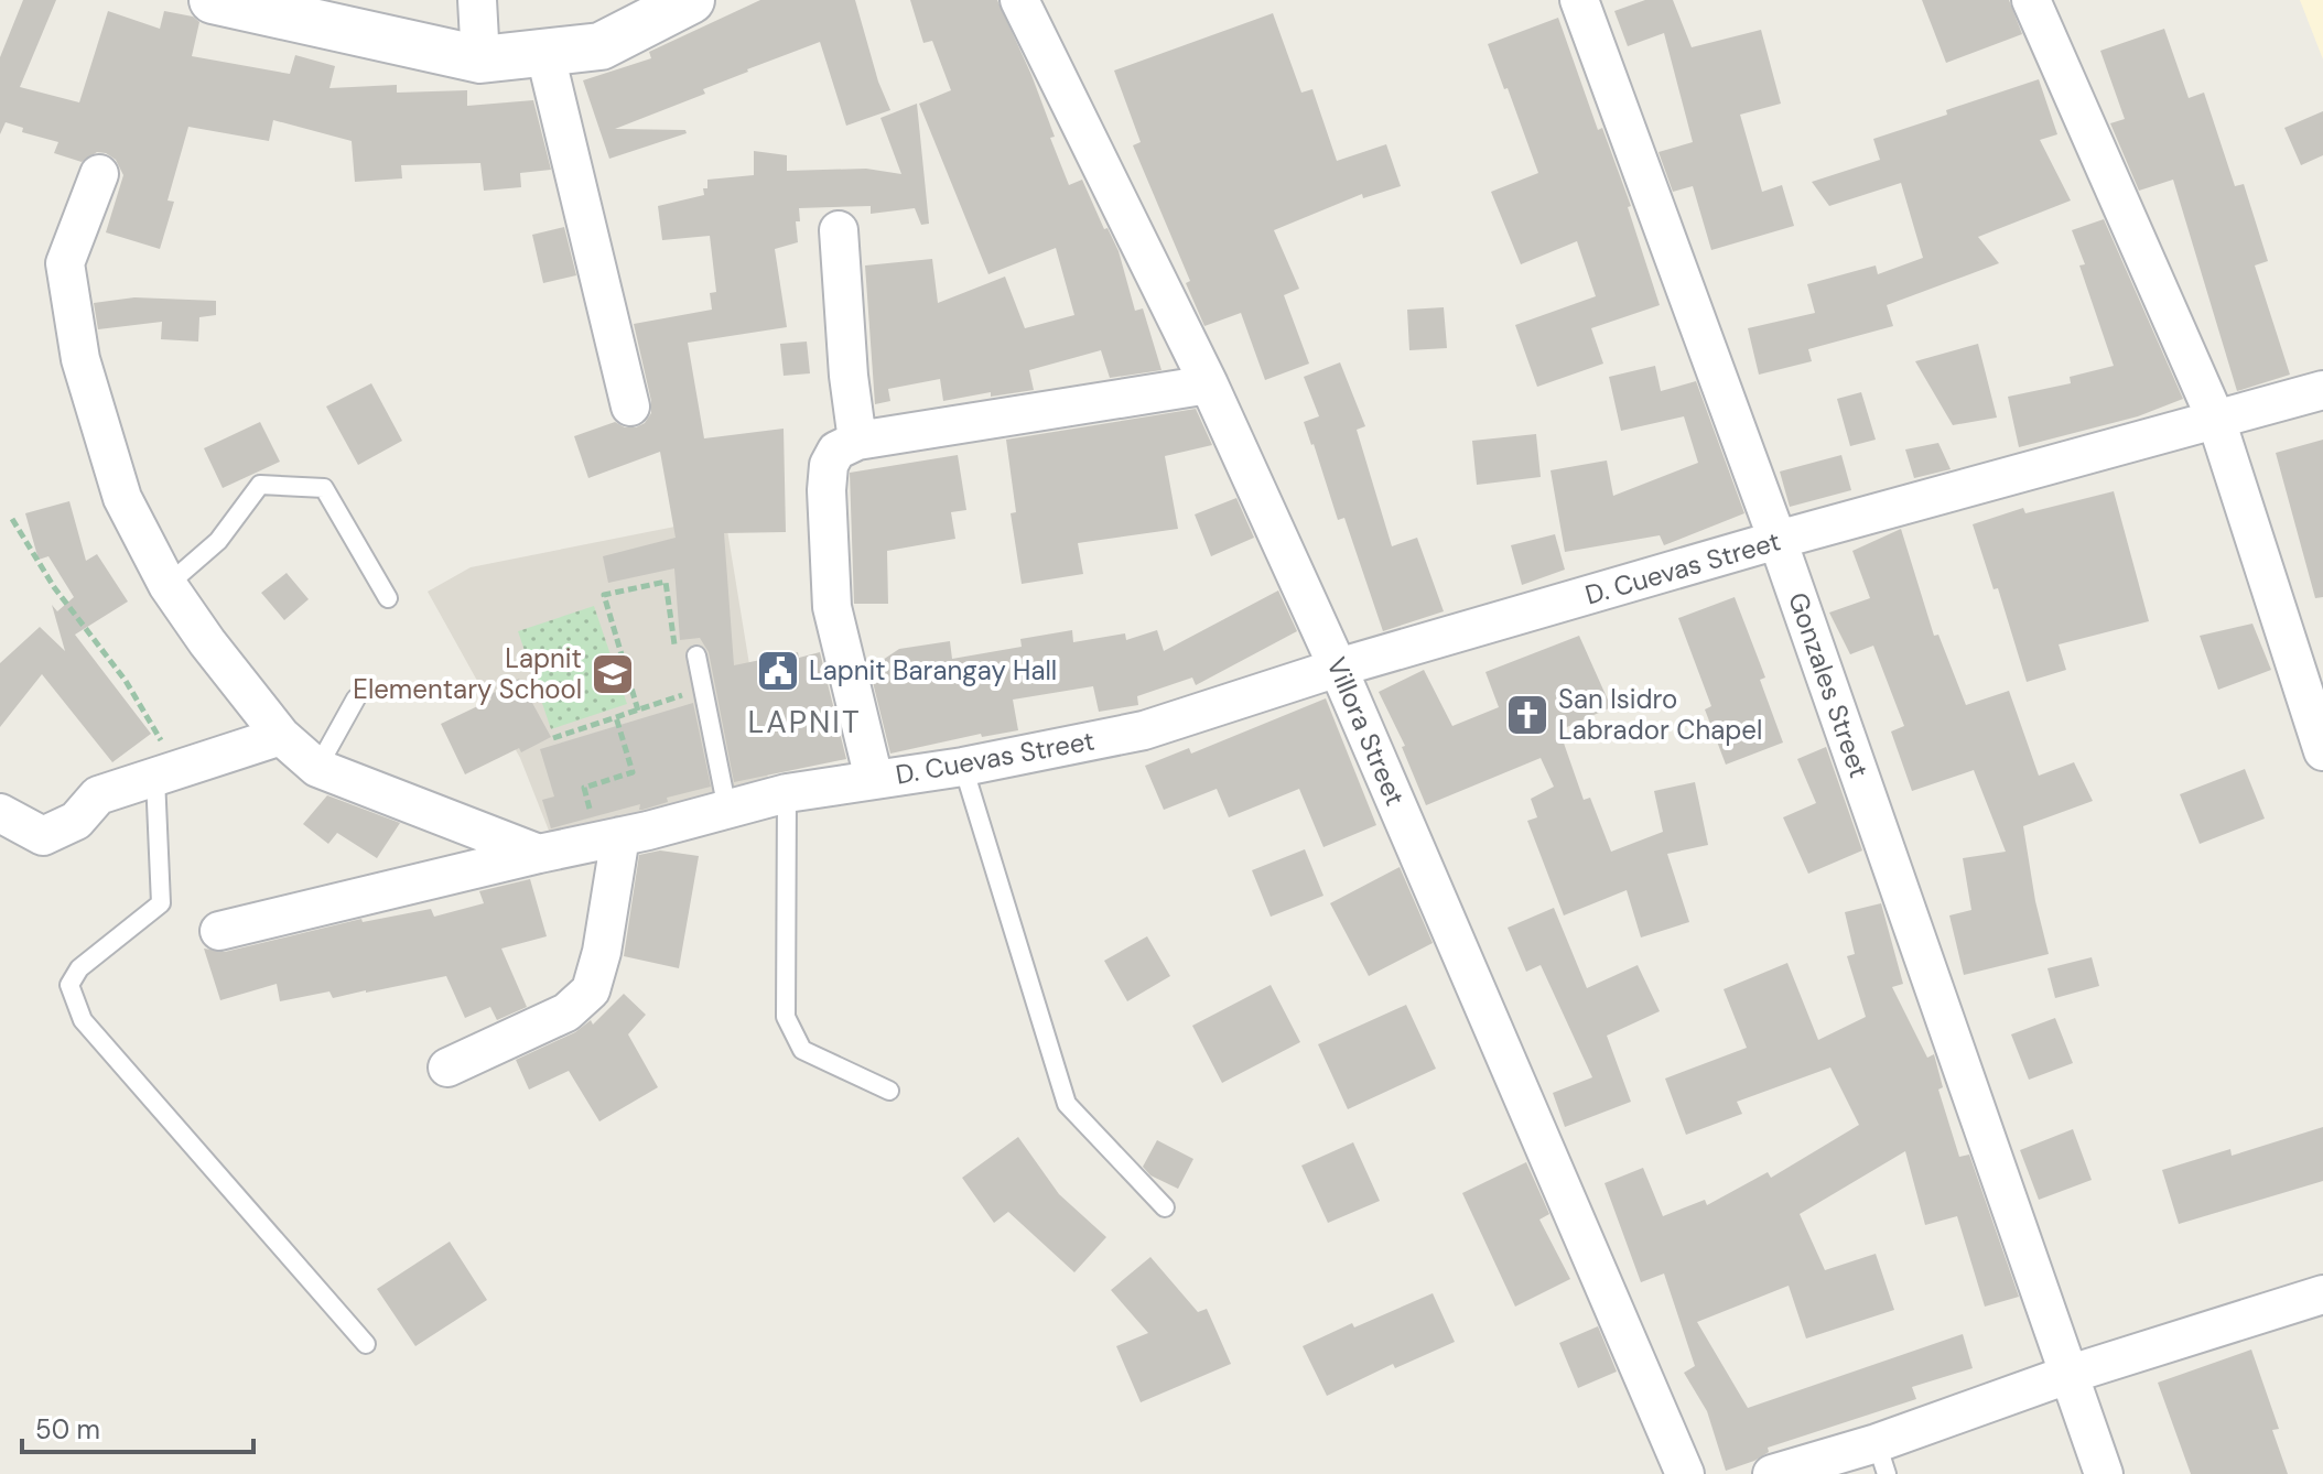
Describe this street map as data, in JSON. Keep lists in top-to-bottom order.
{
  "streets": {
    "street": ["D. Cuevas Street", "Gonzales Street", "Villora Street"]
  },
  "crossings": [
    ["D. Cuevas Street", "Gonzales Street"],
    ["D. Cuevas Street", "Villora Street"]
  ],
  "districts": ["LAPNIT"],
  "places": {
    "public building": ["Lapnit Barangay Hall"],
    "school or university": ["Lapnit Elementary School"],
    "church": ["San Isidro Labrador Chapel"]
  },
  "scale_bar": "50 m"
}
